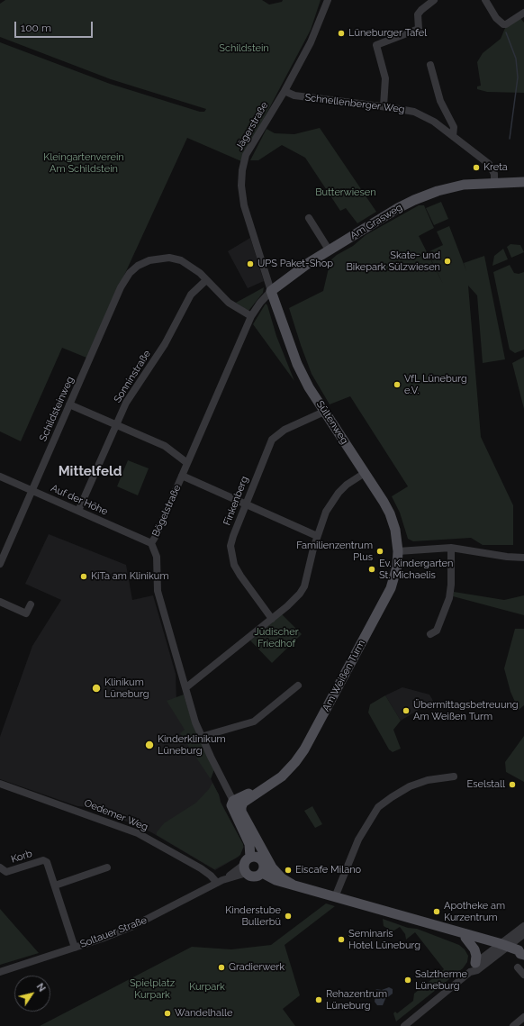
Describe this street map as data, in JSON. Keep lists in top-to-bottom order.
{
  "streets": {
    "main road": [
      "Am Grasweg",
      "Sültenweg",
      "Bögelstraße",
      "Am Weißen Turm",
      "Soltauer Straße"
    ],
    "street": [
      "Schnellenberger Weg",
      "Jägerstraße",
      "Sonninstraße",
      "Schildsteinweg",
      "Auf der Höhe",
      "Finkenberg",
      "Oedemer Weg",
      "Korb"
    ]
  },
  "crossings": [
    ["Schnellenberger Weg", "Jägerstraße"],
    ["Schnellenberger Weg", "Am Grasweg"],
    ["Jägerstraße", "Am Grasweg"],
    ["Jägerstraße", "Sültenweg"],
    ["Jägerstraße", "Bögelstraße"],
    ["Am Grasweg", "Sültenweg"],
    ["Am Grasweg", "Bögelstraße"],
    ["Sonninstraße", "Schildsteinweg"],
    ["Sonninstraße", "Auf der Höhe"],
    ["Schildsteinweg", "Auf der Höhe"],
    ["Sültenweg", "Finkenberg"],
    ["Sültenweg", "Bögelstraße"],
    ["Sültenweg", "Am Weißen Turm"],
    ["Auf der Höhe", "Bögelstraße"],
    ["Bögelstraße", "Am Weißen Turm"],
    ["Bögelstraße", "Soltauer Straße"],
    ["Oedemer Weg", "Soltauer Straße"],
    ["Korb", "Soltauer Straße"]
  ],
  "districts": ["Mittelfeld"],
  "parks": [
    "Schildstein",
    "Kleingartenverein Am Schildstein",
    "Butterwiesen",
    "Jüdischer Friedhof",
    "Spielplatz Kurpark",
    "Kurpark"
  ],
  "places": [
    "Lüneburger Tafel",
    "Kreta",
    "Skate- und Bikepark Sülzwiesen",
    "UPS Paket-Shop",
    "VfL Lüneburg e.V.",
    "Familienzentrum Plus",
    "Ev. Kindergarten St. Michaelis",
    "KiTa am Klinikum",
    "Klinikum Lüneburg",
    "Übermittagsbetreuung Am Weißen Turm",
    "Kinderklinikum Lüneburg",
    "Eselstall",
    "Eiscafe Milano",
    "Apotheke am Kurzentrum",
    "Kinderstube Bullerbü",
    "Seminaris Hotel Lüneburg",
    "Gradierwerk",
    "Salztherme Lüneburg",
    "Rehazentrum Lüneburg",
    "Wandelhalle"
  ],
  "scale_bar": "100 m",
  "north": "top right"
}
